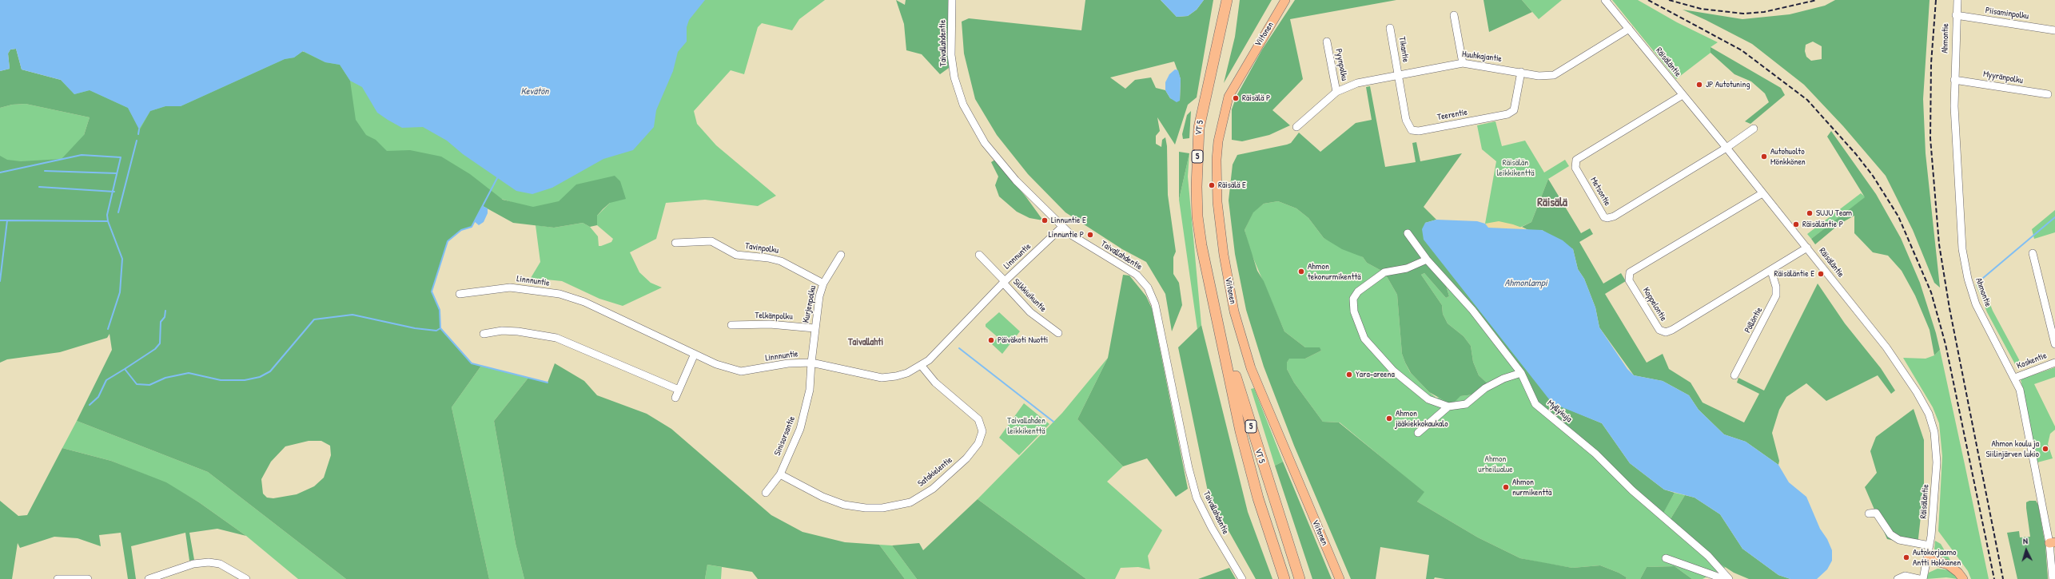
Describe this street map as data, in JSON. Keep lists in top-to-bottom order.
{
  "streets": {
    "highway": ["VT 5", "5"],
    "main road": ["Viitonen"],
    "street": [
      "Piisaminpolku",
      "Ahmontie",
      "Taivallahdentie",
      "Tikantie",
      "Huuhkajantie",
      "Räisäläntie",
      "Pyynpolku",
      "Myyränpolku",
      "Teerentie",
      "Metsontie",
      "Tavinpolku",
      "Linnnuntie",
      "Silkkiuikuntie",
      "Kurjenpolku",
      "Koppelontie",
      "Telkänpolku",
      "Pöllöntie",
      "Koskentie",
      "Myllykuja",
      "Sinisorsantie",
      "Satakielentie"
    ]
  },
  "crossings": [
    ["Piisaminpolku", "Ahmontie"],
    ["Ahmontie", "Myyränpolku"],
    ["Ahmontie", "Koskentie"],
    ["Taivallahdentie", "Linnnuntie"],
    ["Tikantie", "Huuhkajantie"],
    ["Tikantie", "Teerentie"],
    ["Huuhkajantie", "Räisäläntie"],
    ["Huuhkajantie", "Pyynpolku"],
    ["Huuhkajantie", "Teerentie"],
    ["Räisäläntie", "Metsontie"],
    ["Räisäläntie", "Koppelontie"],
    ["Tavinpolku", "Kurjenpolku"],
    ["Linnnuntie", "Silkkiuikuntie"],
    ["Linnnuntie", "Kurjenpolku"],
    ["Linnnuntie", "Sinisorsantie"],
    ["Linnnuntie", "Satakielentie"],
    ["Kurjenpolku", "Telkänpolku"],
    ["Kurjenpolku", "Sinisorsantie"],
    ["Koppelontie", "Pöllöntie"],
    ["Sinisorsantie", "Satakielentie"]
  ],
  "districts": ["Räisälä", "Taivallahti"],
  "water": ["Kevätön", "Ahmonlampi"],
  "parks": ["Räisälän leikkikenttä", "Taivallahden leikkikenttä", "Ahmon urheilualue"],
  "places": [
    "JP Autotuning",
    "Räisälä P",
    "Autohuolto Mönkkönen",
    "Räisälä E",
    "SUJU Team",
    "Linnuntie E",
    "Räisäläntie P",
    "Linnuntie P",
    "Ahmon tekonurmikenttä",
    "Räisäläntie E",
    "Päiväkoti Nuotti",
    "Yara-areena",
    "Ahmon jääkiekkokaukalo",
    "Ahmon koulu ja Siilinjärven lukio",
    "Ahmon nurmikenttä",
    "Autokorjaamo Antti Hokkanen"
  ],
  "north": "top"
}
